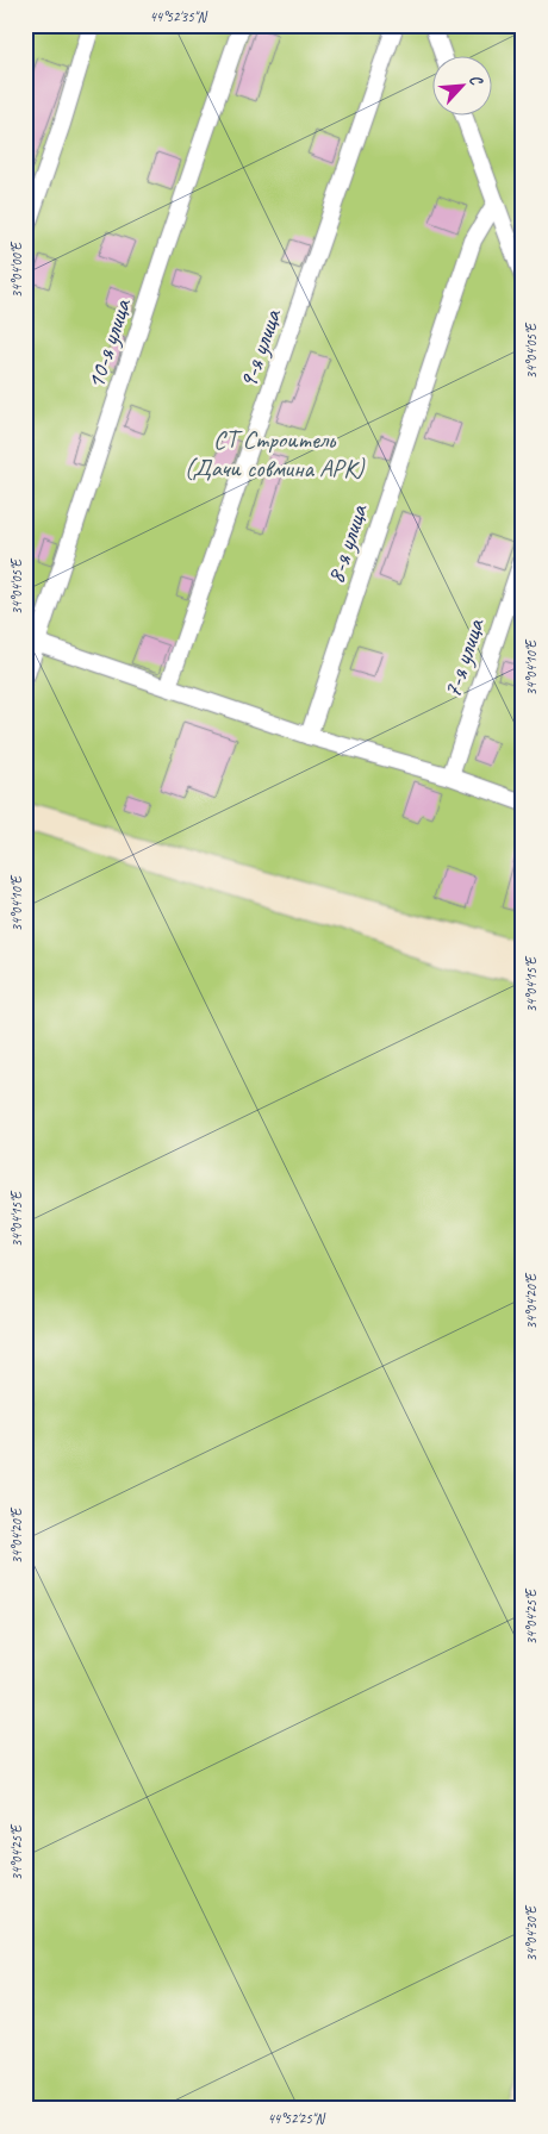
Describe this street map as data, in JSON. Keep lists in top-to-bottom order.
{
  "streets": {
    "street": [
      "10-я улица",
      "9-я улица",
      "8-я улица",
      "7-я улица"
    ]
  },
  "parks": ["СТ Строитель (Дачи совмина АРК)"],
  "north": "top right",
  "coordinates": [
    "44°52'35\"N",
    "34°04'00\"E",
    "34°04'05\"E",
    "34°04'10\"E",
    "34°04'15\"E",
    "34°04'20\"E",
    "34°04'25\"E",
    "34°04'30\"E",
    "44°52'25\"N"
  ]
}
